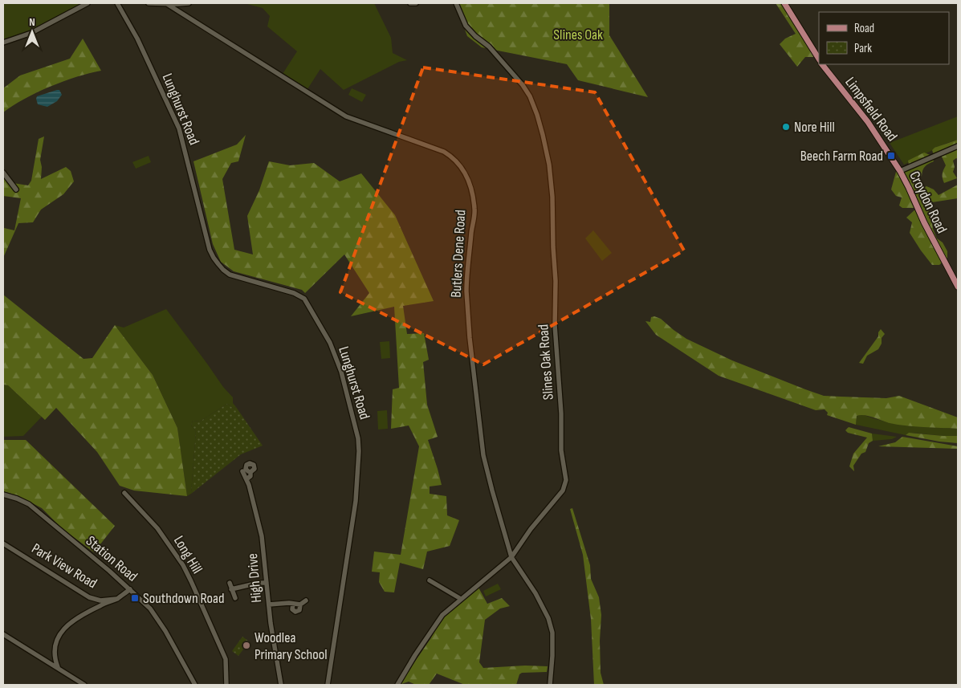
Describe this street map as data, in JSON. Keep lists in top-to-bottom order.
{
  "streets": {
    "main road": ["Limpsfield Road", "Croydon Road"],
    "street": [
      "Lunghurst Road",
      "Butlers Dene Road",
      "Slines Oak Road",
      "Long Hill",
      "Station Road",
      "Park View Road",
      "High Drive"
    ]
  },
  "crossings": [
    ["Limpsfield Road", "Croydon Road"],
    ["Butlers Dene Road", "Slines Oak Road"]
  ],
  "parks": ["Slines Oak"],
  "places": {
    "other": ["Nore Hill", "Woodlea Primary School"],
    "transit": ["Beech Farm Road", "Southdown Road"]
  },
  "legend": ["Road", "Park"],
  "north": "top"
}
